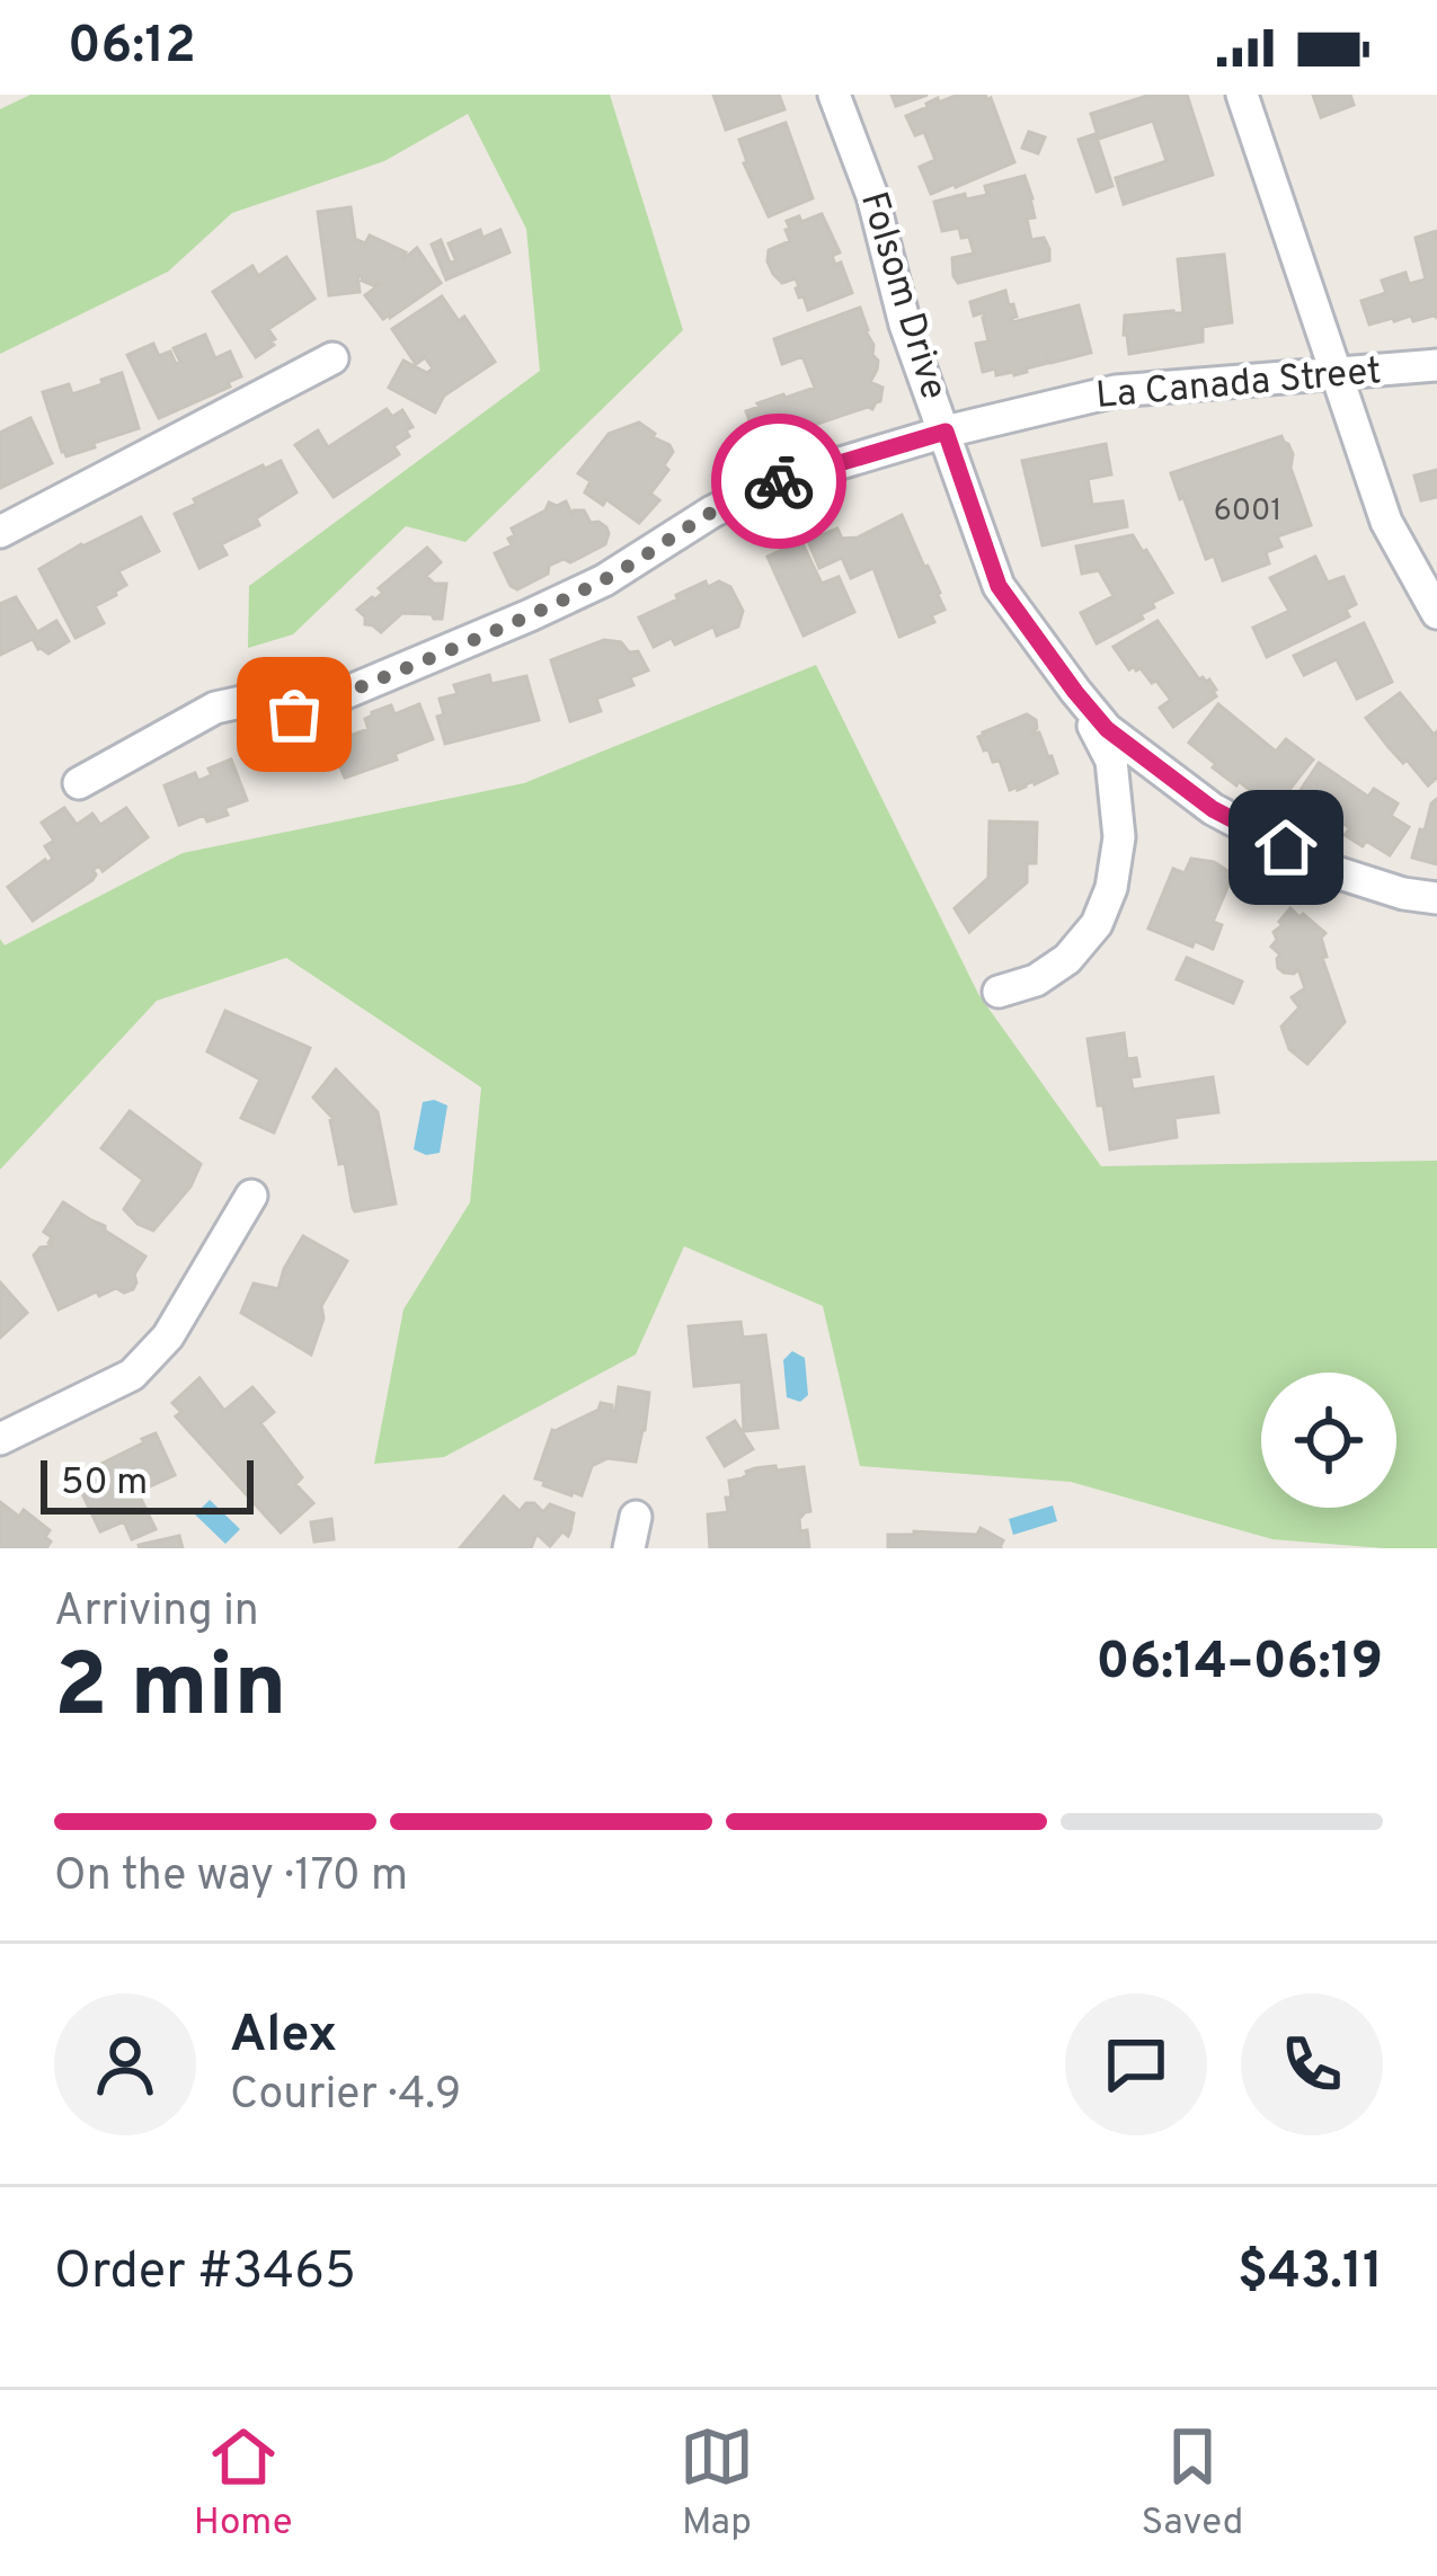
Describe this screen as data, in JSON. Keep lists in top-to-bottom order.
{
  "streets": {
    "street": ["Folsom Drive", "La Canada Street"]
  },
  "crossings": [
    ["Folsom Drive", "La Canada Street"]
  ],
  "house_numbers": ["6001"],
  "scale_bar": "50 m",
  "page": {
    "status": "06:12",
    "scale": "50 m",
    "heading": ["2 min", "Arriving in", "06:14–06:19"],
    "panel": [
      "Alex",
      "Courier · 4.9",
      "Order #3465",
      "$43.11"
    ],
    "bar": "On the way · 170 m",
    "tabs": ["Home", "Map", "Saved"]
  }
}
